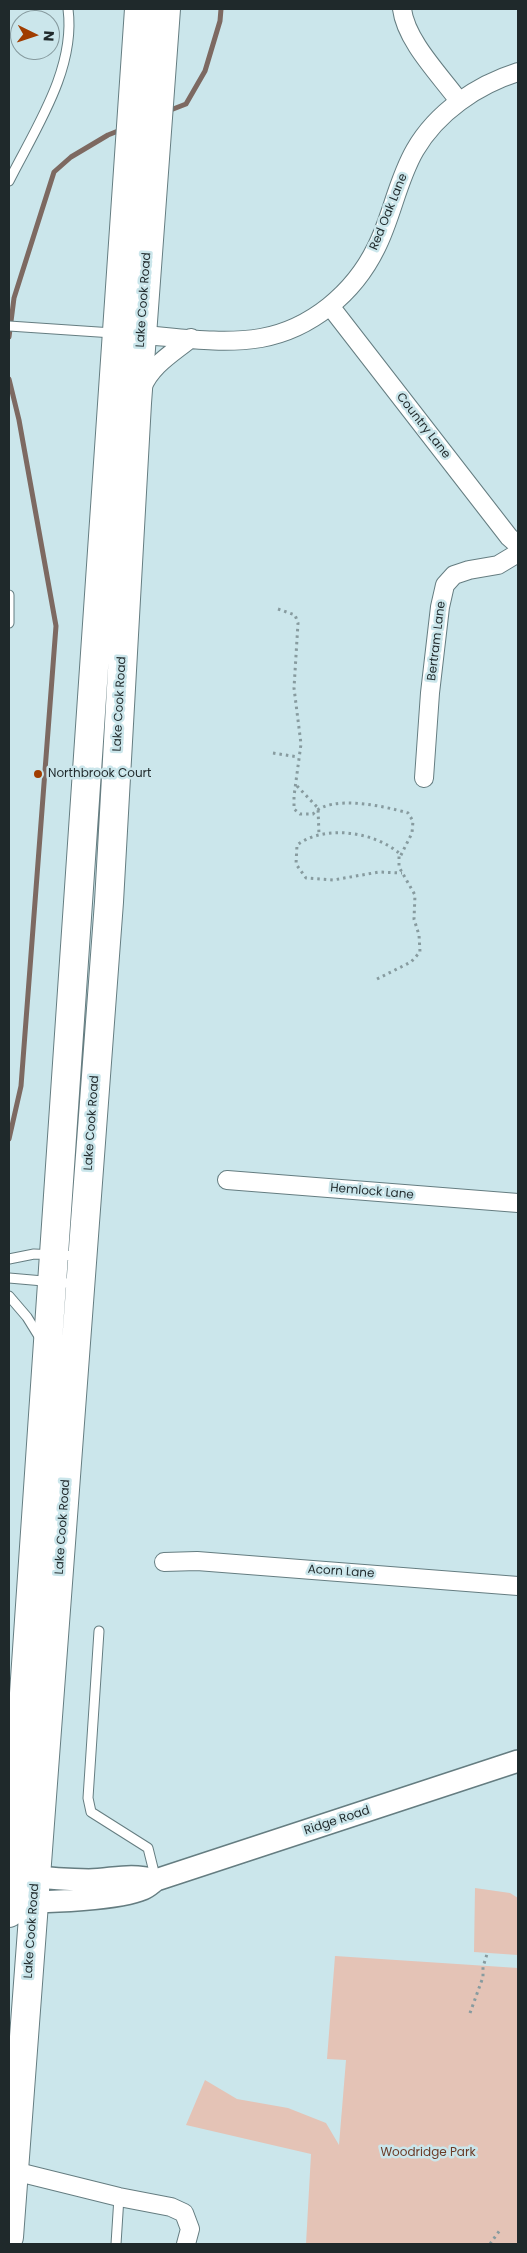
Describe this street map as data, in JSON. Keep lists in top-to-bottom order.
{
  "streets": {
    "main road": ["Lake Cook Road"],
    "street": [
      "Red Oak Lane",
      "Country Lane",
      "Bertram Lane",
      "Hemlock Lane",
      "Acorn Lane",
      "Ridge Road"
    ]
  },
  "crossings": [
    ["Red Oak Lane", "Lake Cook Road"],
    ["Red Oak Lane", "Country Lane"],
    ["Lake Cook Road", "Ridge Road"]
  ],
  "parks": ["Woodridge Park"],
  "places": ["Northbrook Court"],
  "north": "right"
}
